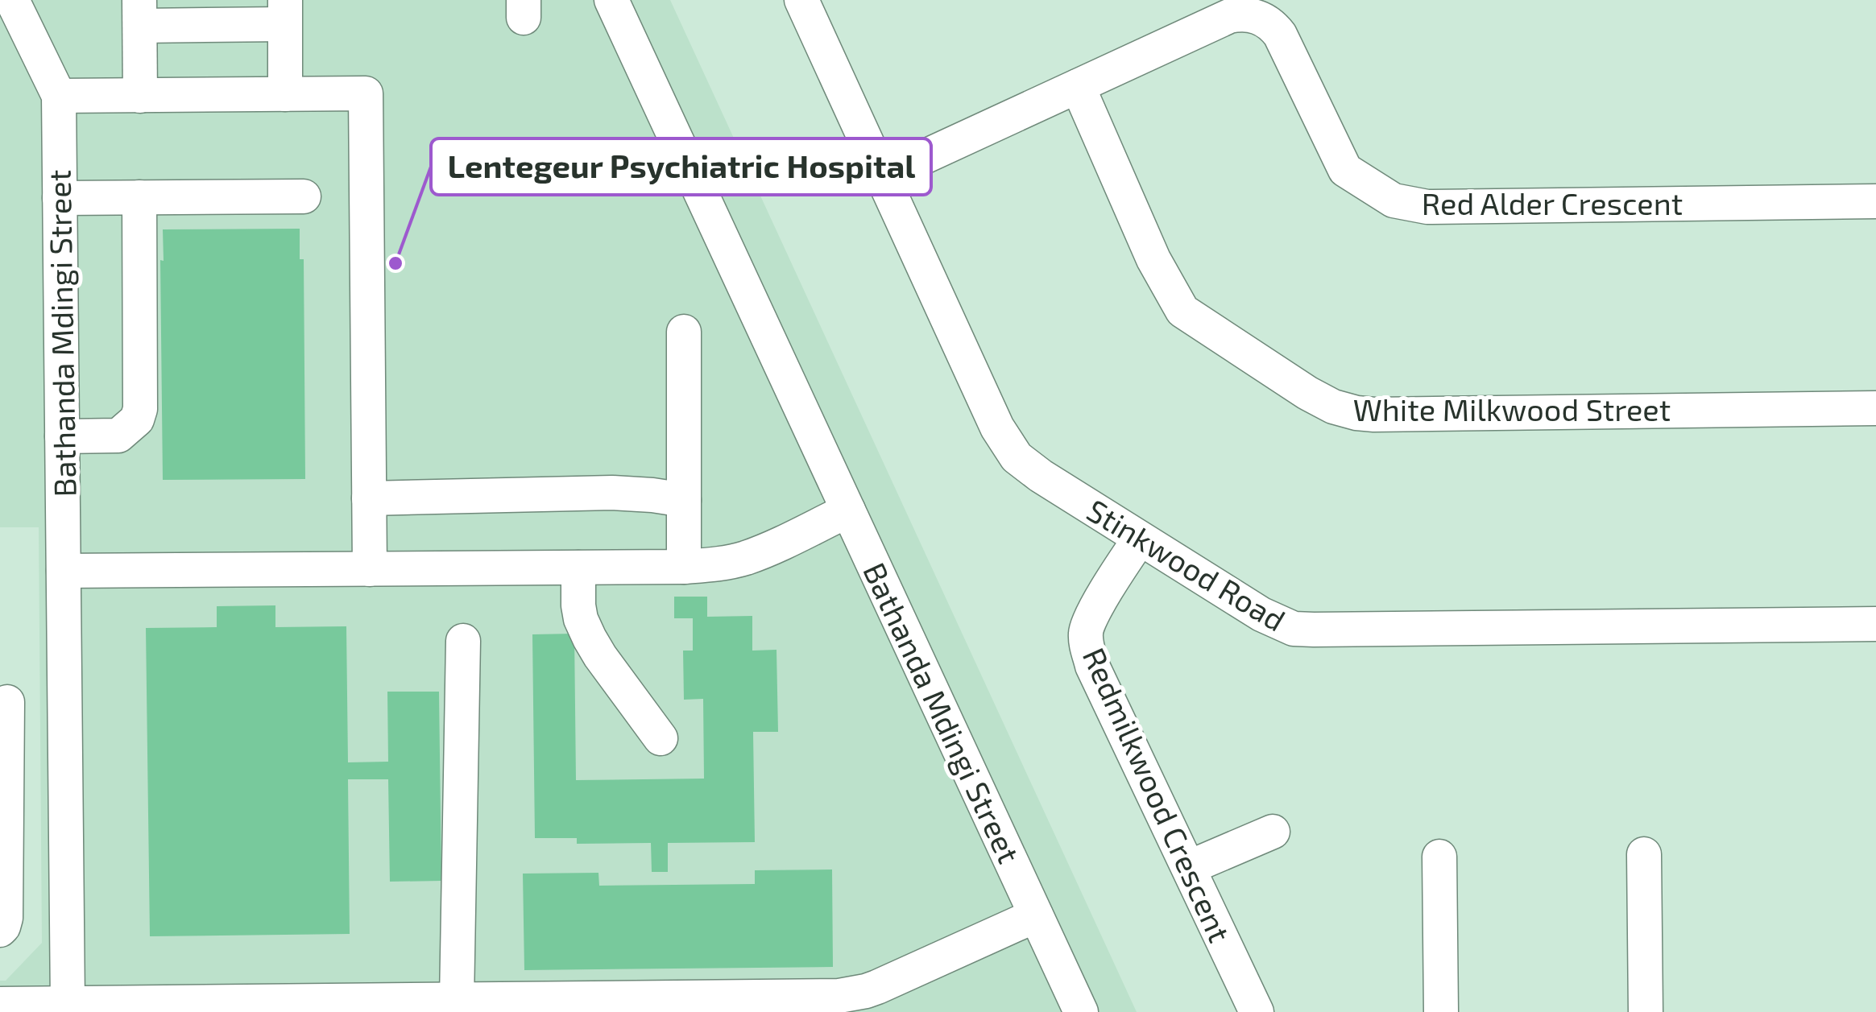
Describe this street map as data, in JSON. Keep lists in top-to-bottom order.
{
  "streets": {
    "street": [
      "Red Alder Crescent",
      "Bathanda Mdingi Street",
      "White Milkwood Street",
      "Stinkwood Road",
      "Redmilkwood Crescent"
    ]
  },
  "crossings": [
    ["Red Alder Crescent", "White Milkwood Street"],
    ["Red Alder Crescent", "Stinkwood Road"],
    ["Stinkwood Road", "Redmilkwood Crescent"]
  ],
  "places": ["Lentegeur Psychiatric Hospital"]
}
